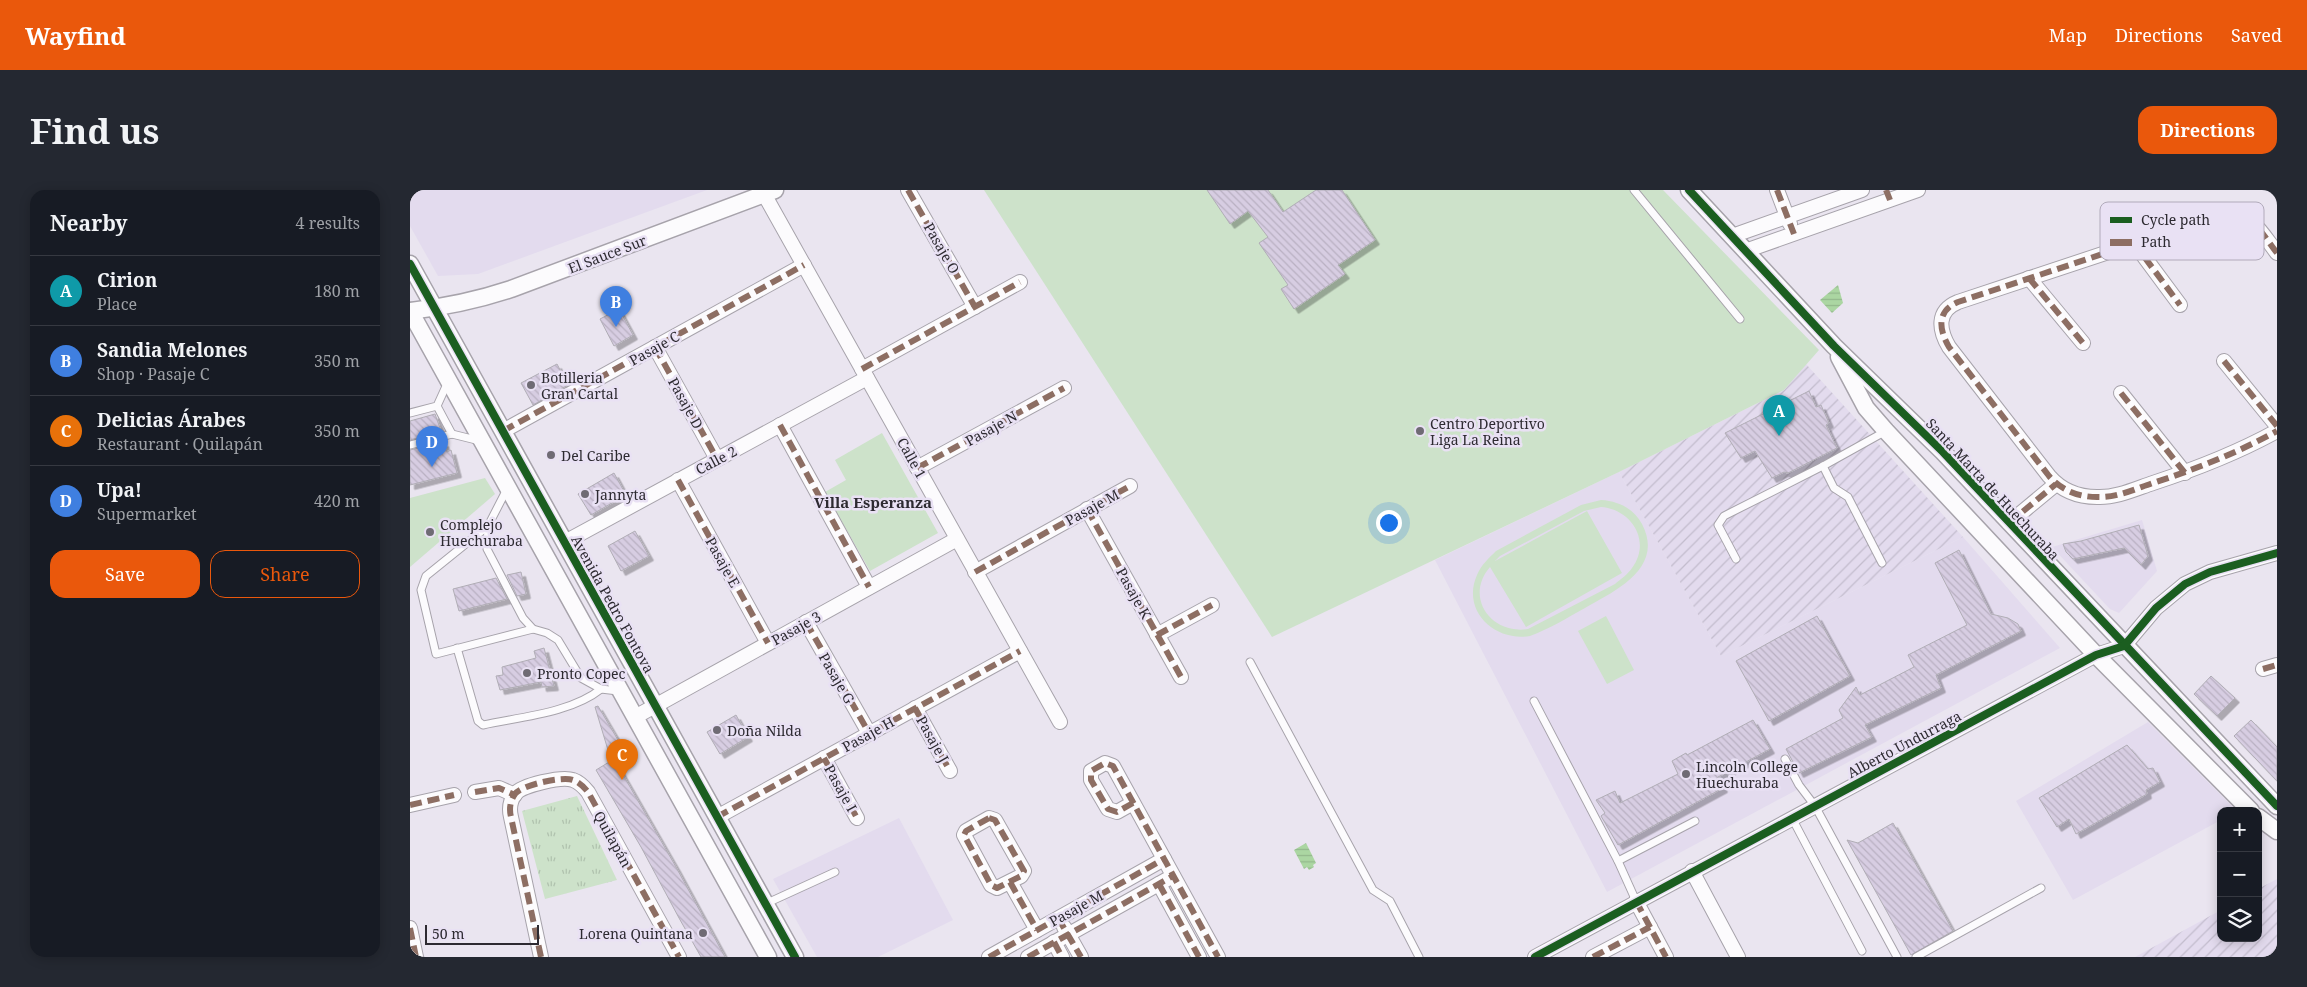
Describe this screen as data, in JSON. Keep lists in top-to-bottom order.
{
  "streets": {
    "street": [
      "Pasaje O",
      "El Sauce Sur",
      "Pasaje C",
      "Pasaje D",
      "Pasaje N",
      "Calle 1",
      "Calle 2",
      "Santa Marta de Huechuraba",
      "Pasaje M",
      "Pasaje E",
      "Pasaje K",
      "Avenida Pedro Fontova",
      "Pasaje 3",
      "Pasaje G",
      "Pasaje H",
      "Pasaje J",
      "Alberto Undurraga",
      "Pasaje I",
      "Quilapán"
    ]
  },
  "crossings": [
    ["El Sauce Sur", "Calle 1"],
    ["El Sauce Sur", "Avenida Pedro Fontova"],
    ["Pasaje C", "Pasaje D"],
    ["Pasaje C", "Calle 1"],
    ["Pasaje C", "Avenida Pedro Fontova"],
    ["Pasaje D", "Calle 2"],
    ["Pasaje N", "Calle 1"],
    ["Calle 1", "Calle 2"],
    ["Calle 1", "Pasaje M"],
    ["Calle 1", "Pasaje 3"],
    ["Calle 1", "Pasaje H"],
    ["Calle 2", "Pasaje E"],
    ["Calle 2", "Avenida Pedro Fontova"],
    ["Santa Marta de Huechuraba", "Alberto Undurraga"],
    ["Pasaje M", "Pasaje K"],
    ["Pasaje E", "Pasaje 3"],
    ["Avenida Pedro Fontova", "Pasaje 3"],
    ["Avenida Pedro Fontova", "Pasaje H"],
    ["Pasaje 3", "Pasaje G"],
    ["Pasaje G", "Pasaje H"],
    ["Pasaje H", "Pasaje J"],
    ["Pasaje H", "Pasaje I"]
  ],
  "districts": ["Villa Esperanza"],
  "places": [
    "Botilleria Gran Cartal",
    "Centro Deportivo Liga La Reina",
    "Del Caribe",
    "Jannyta",
    "Complejo Huechuraba",
    "Pronto Copec",
    "Doña Nilda",
    "Lincoln College Huechuraba",
    "Lorena Quintana"
  ],
  "legend": ["Cycle path", "Path"],
  "scale_bar": "50 m",
  "page": {
    "header": "Wayfind",
    "nav": ["Map", "Directions", "Saved"],
    "buttons": [
      "Directions",
      ["Save", "Share"]
    ],
    "title": "Find us",
    "heading": ["Nearby", "4 results"],
    "list": [
      {
        "mark": "A",
        "name": "Cirion",
        "note": "Place",
        "value": "180 m"
      },
      {
        "mark": "B",
        "name": "Sandia Melones",
        "note": "Shop · Pasaje C",
        "value": "350 m"
      },
      {
        "mark": "C",
        "name": "Delicias Árabes",
        "note": "Restaurant · Quilapán",
        "value": "350 m"
      },
      {
        "mark": "D",
        "name": "Upa!",
        "note": "Supermarket",
        "value": "420 m"
      }
    ],
    "pins": [
      "B",
      "A",
      "D",
      "C"
    ],
    "map_buttons": ["+", "−"],
    "scale": "50 m"
  }
}
